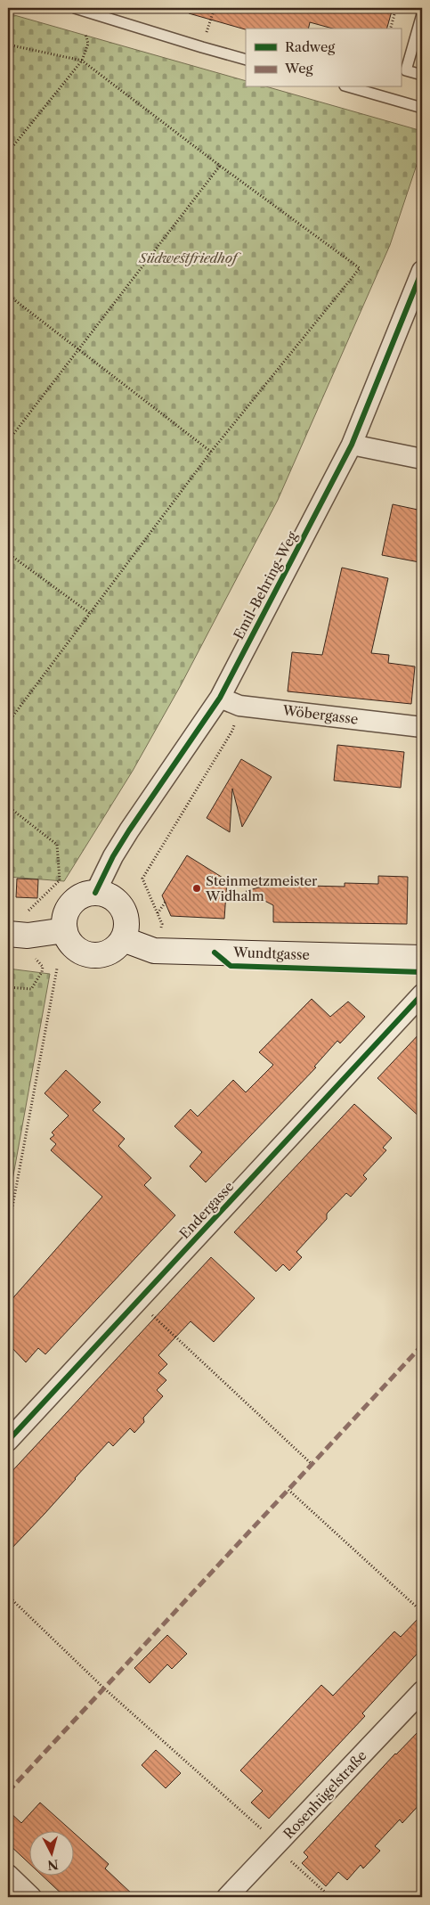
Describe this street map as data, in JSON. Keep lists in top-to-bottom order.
{
  "streets": {
    "street": [
      "Emil-Behring-Weg",
      "Wöbergasse",
      "Wundtgasse",
      "Endergasse",
      "Rosenhügelstraße"
    ]
  },
  "crossings": [
    ["Emil-Behring-Weg", "Wöbergasse"],
    ["Emil-Behring-Weg", "Wundtgasse"]
  ],
  "parks": ["Südwestfriedhof"],
  "places": ["Steinmetzmeister Widhalm"],
  "legend": ["Radweg", "Weg"],
  "north": "bottom"
}
